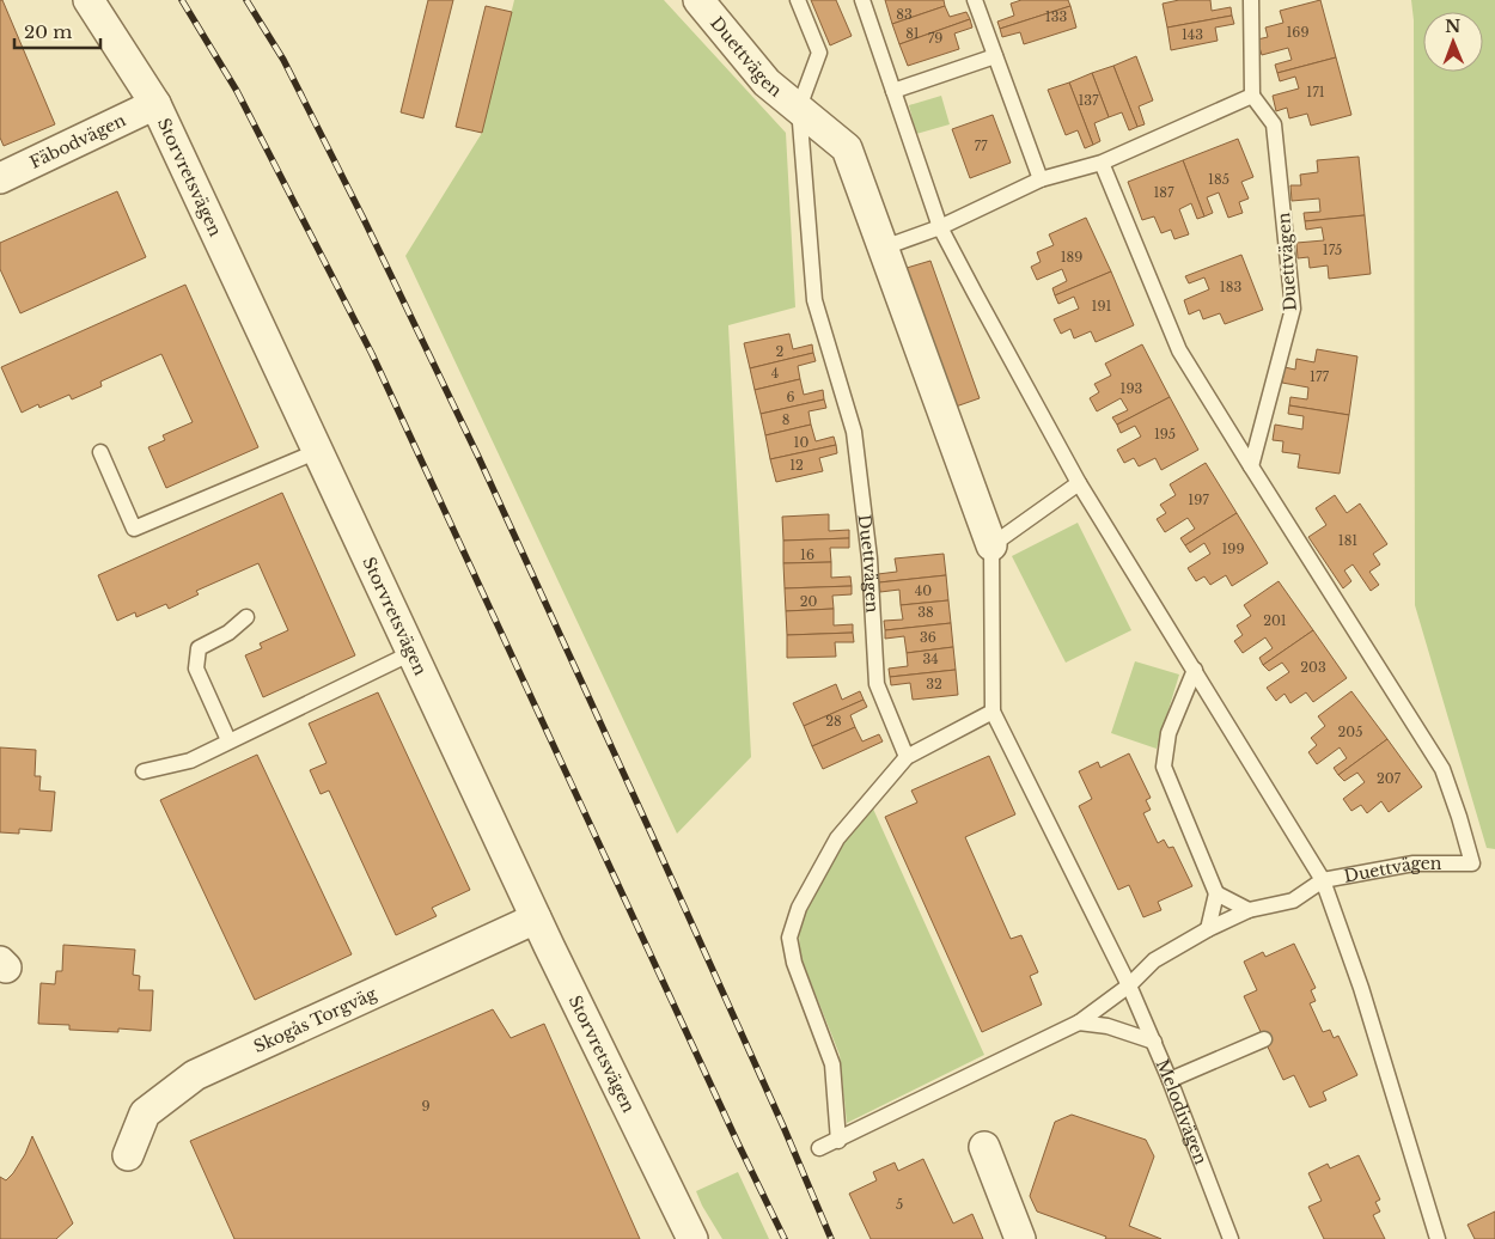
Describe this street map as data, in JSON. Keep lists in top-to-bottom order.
{
  "streets": {
    "street": [
      "Duettvägen",
      "Fäbodvägen",
      "Storvretsvägen",
      "Skogås Torgväg"
    ],
    "lane": ["Melodivägen"]
  },
  "crossings": [
    ["Duettvägen", "Melodivägen"],
    ["Fäbodvägen", "Storvretsvägen"],
    ["Storvretsvägen", "Skogås Torgväg"]
  ],
  "house_numbers": [
    "83",
    "133",
    "169",
    "81",
    "143",
    "79",
    "171",
    "137",
    "77",
    "185",
    "187",
    "175",
    "189",
    "183",
    "191",
    "2",
    "4",
    "177",
    "193",
    "6",
    "8",
    "195",
    "10",
    "12",
    "197",
    "181",
    "199",
    "16",
    "40",
    "20",
    "38",
    "201",
    "36",
    "34",
    "203",
    "32",
    "28",
    "205",
    "207",
    "9",
    "5"
  ],
  "scale_bar": "20 m",
  "north": "top"
}
